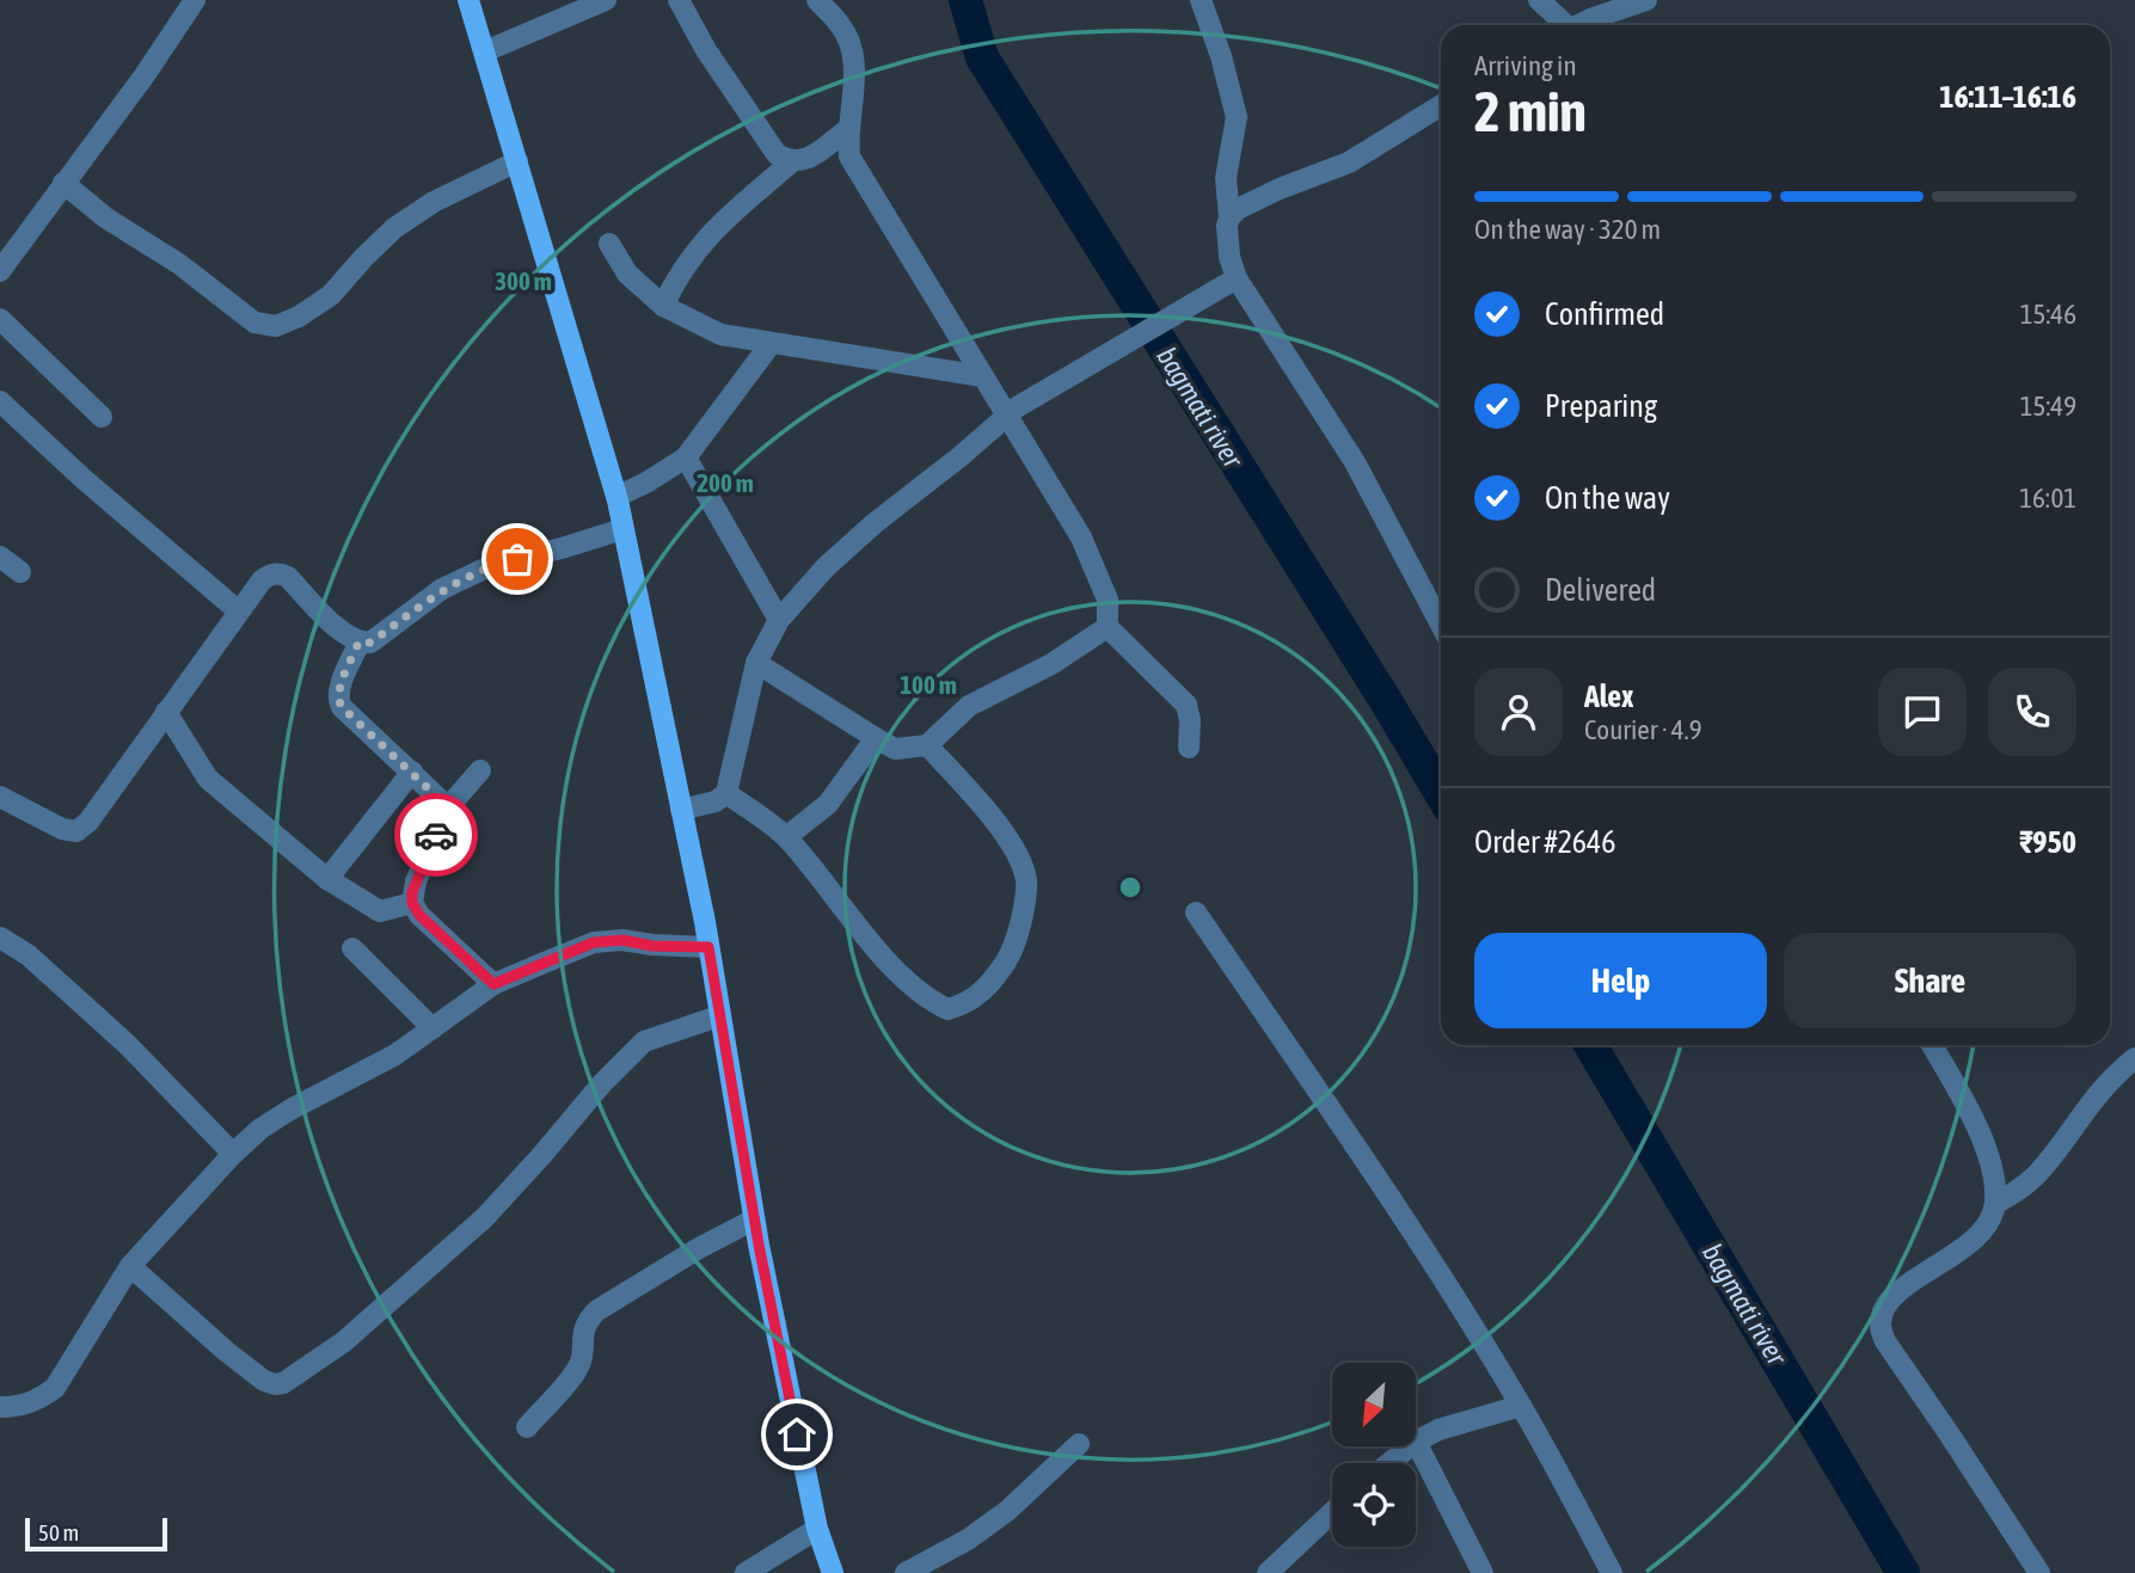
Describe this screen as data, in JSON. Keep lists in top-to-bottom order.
{
  "water": ["bagmati river"],
  "scale_bar": "50 m",
  "north": "bottom left",
  "page": {
    "heading": ["2 min", "Arriving in", "16:11–16:16"],
    "panel": [
      "Alex",
      "Courier · 4.9",
      "Order #2646",
      "₹950"
    ],
    "bar": "On the way · 320 m",
    "list": [
      ["Confirmed", "15:46"],
      ["Preparing", "15:49"],
      ["On the way", "16:01"],
      "Delivered"
    ],
    "buttons": ["Help", "Share"],
    "scale": "50 m"
  },
  "rings": ["300 m", "200 m", "100 m"]
}
